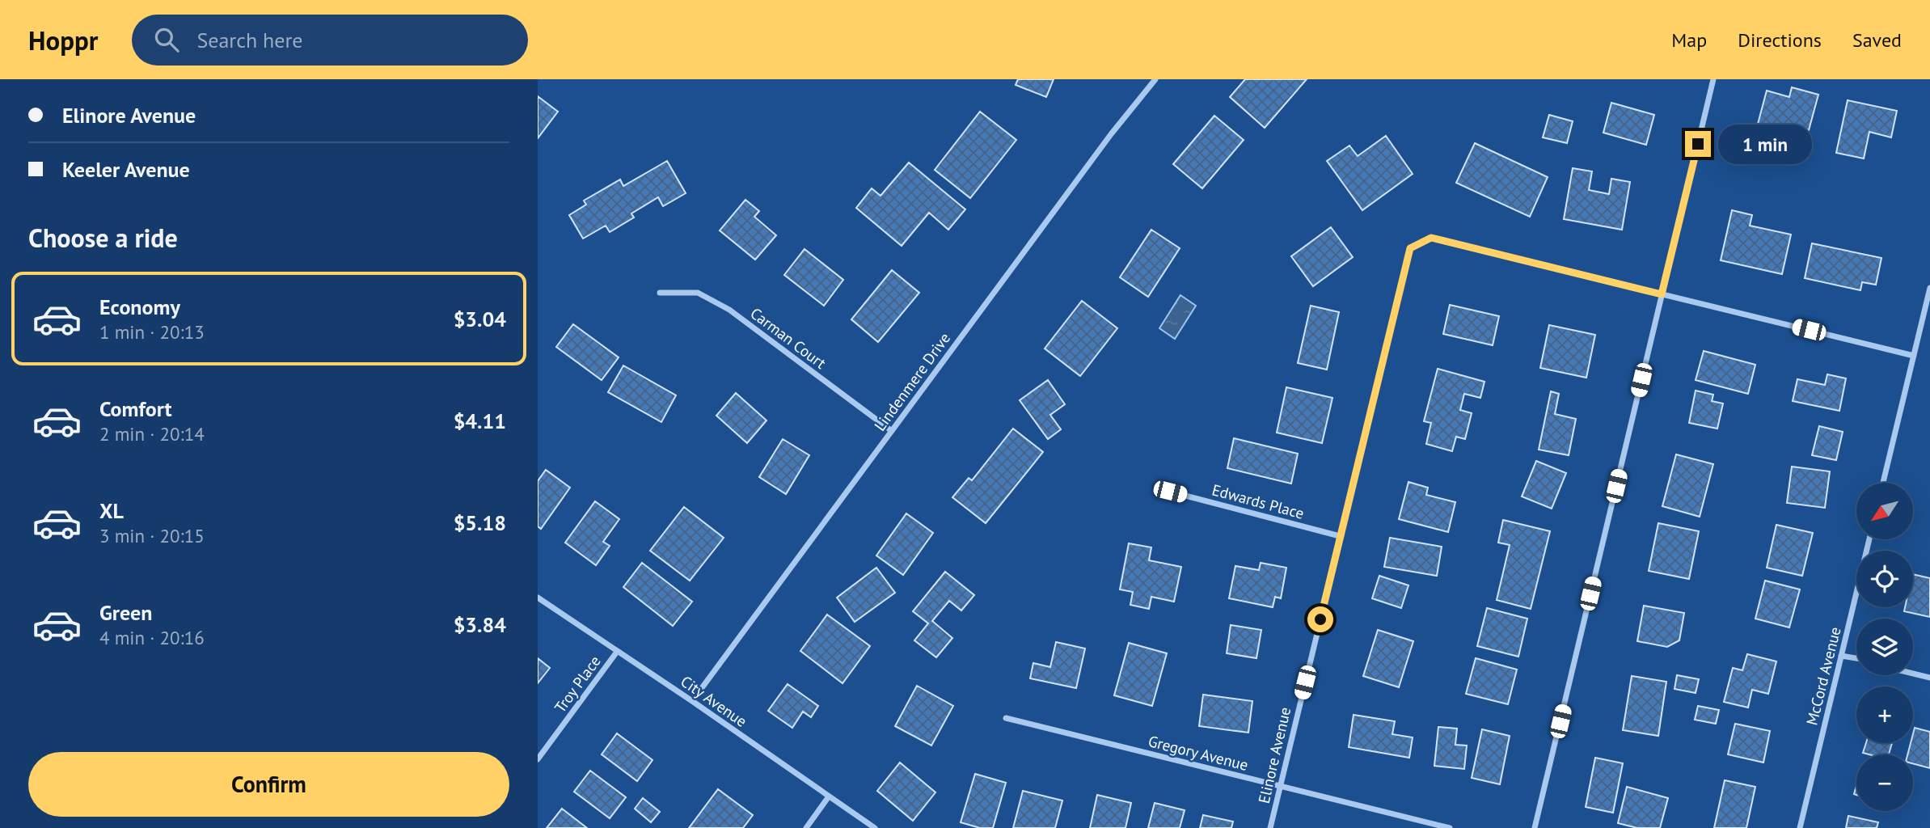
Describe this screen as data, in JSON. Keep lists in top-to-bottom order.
{
  "streets": {
    "street": [
      "Carman Court",
      "Lindenmere Drive",
      "Edwards Place",
      "McCord Avenue",
      "Troy Place",
      "City Avenue",
      "Gregory Avenue",
      "Elinore Avenue"
    ]
  },
  "crossings": [
    ["Carman Court", "Lindenmere Drive"],
    ["Lindenmere Drive", "City Avenue"],
    ["Edwards Place", "Elinore Avenue"],
    ["Troy Place", "City Avenue"],
    ["Gregory Avenue", "Elinore Avenue"]
  ],
  "north": "bottom left",
  "page": {
    "header": "Hoppr",
    "search": "Search here",
    "nav": ["Map", "Directions", "Saved"],
    "banner": ["Elinore Avenue", "Keeler Avenue"],
    "bubble": "1 min",
    "heading": "Choose a ride",
    "list": [
      {
        "name": "Economy",
        "note": "1 min · 20:13",
        "value": "$3.04"
      },
      {
        "name": "Comfort",
        "note": "2 min · 20:14",
        "value": "$4.11"
      },
      {
        "name": "XL",
        "note": "3 min · 20:15",
        "value": "$5.18"
      },
      {
        "name": "Green",
        "note": "4 min · 20:16",
        "value": "$3.84"
      }
    ],
    "map_buttons": ["+", "−"],
    "buttons": "Confirm"
  }
}
